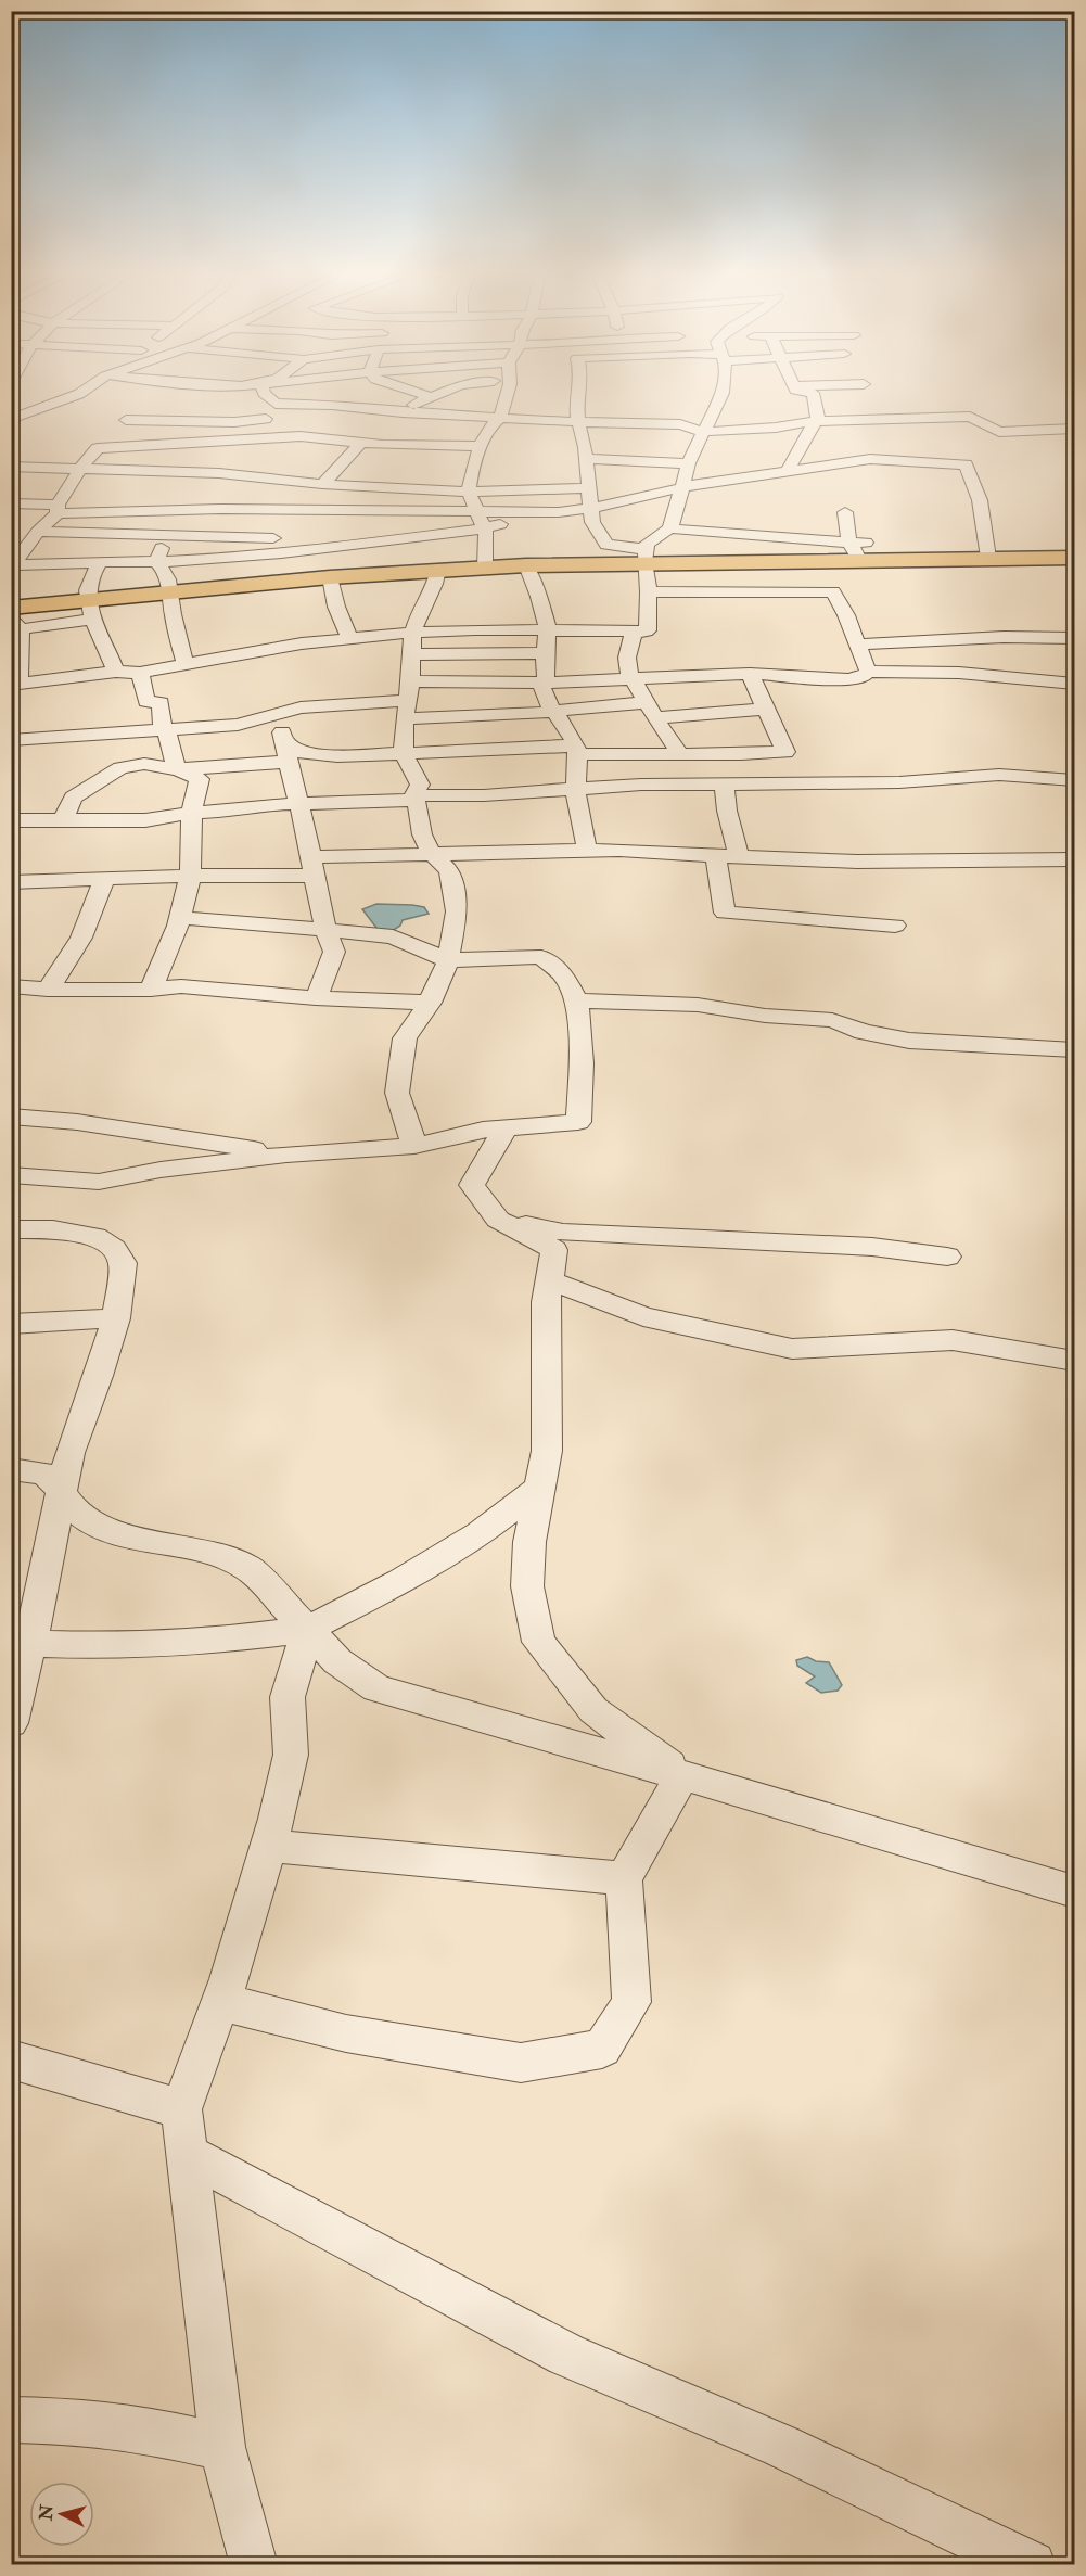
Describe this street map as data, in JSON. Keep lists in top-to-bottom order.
{
  "north": "left"
}
